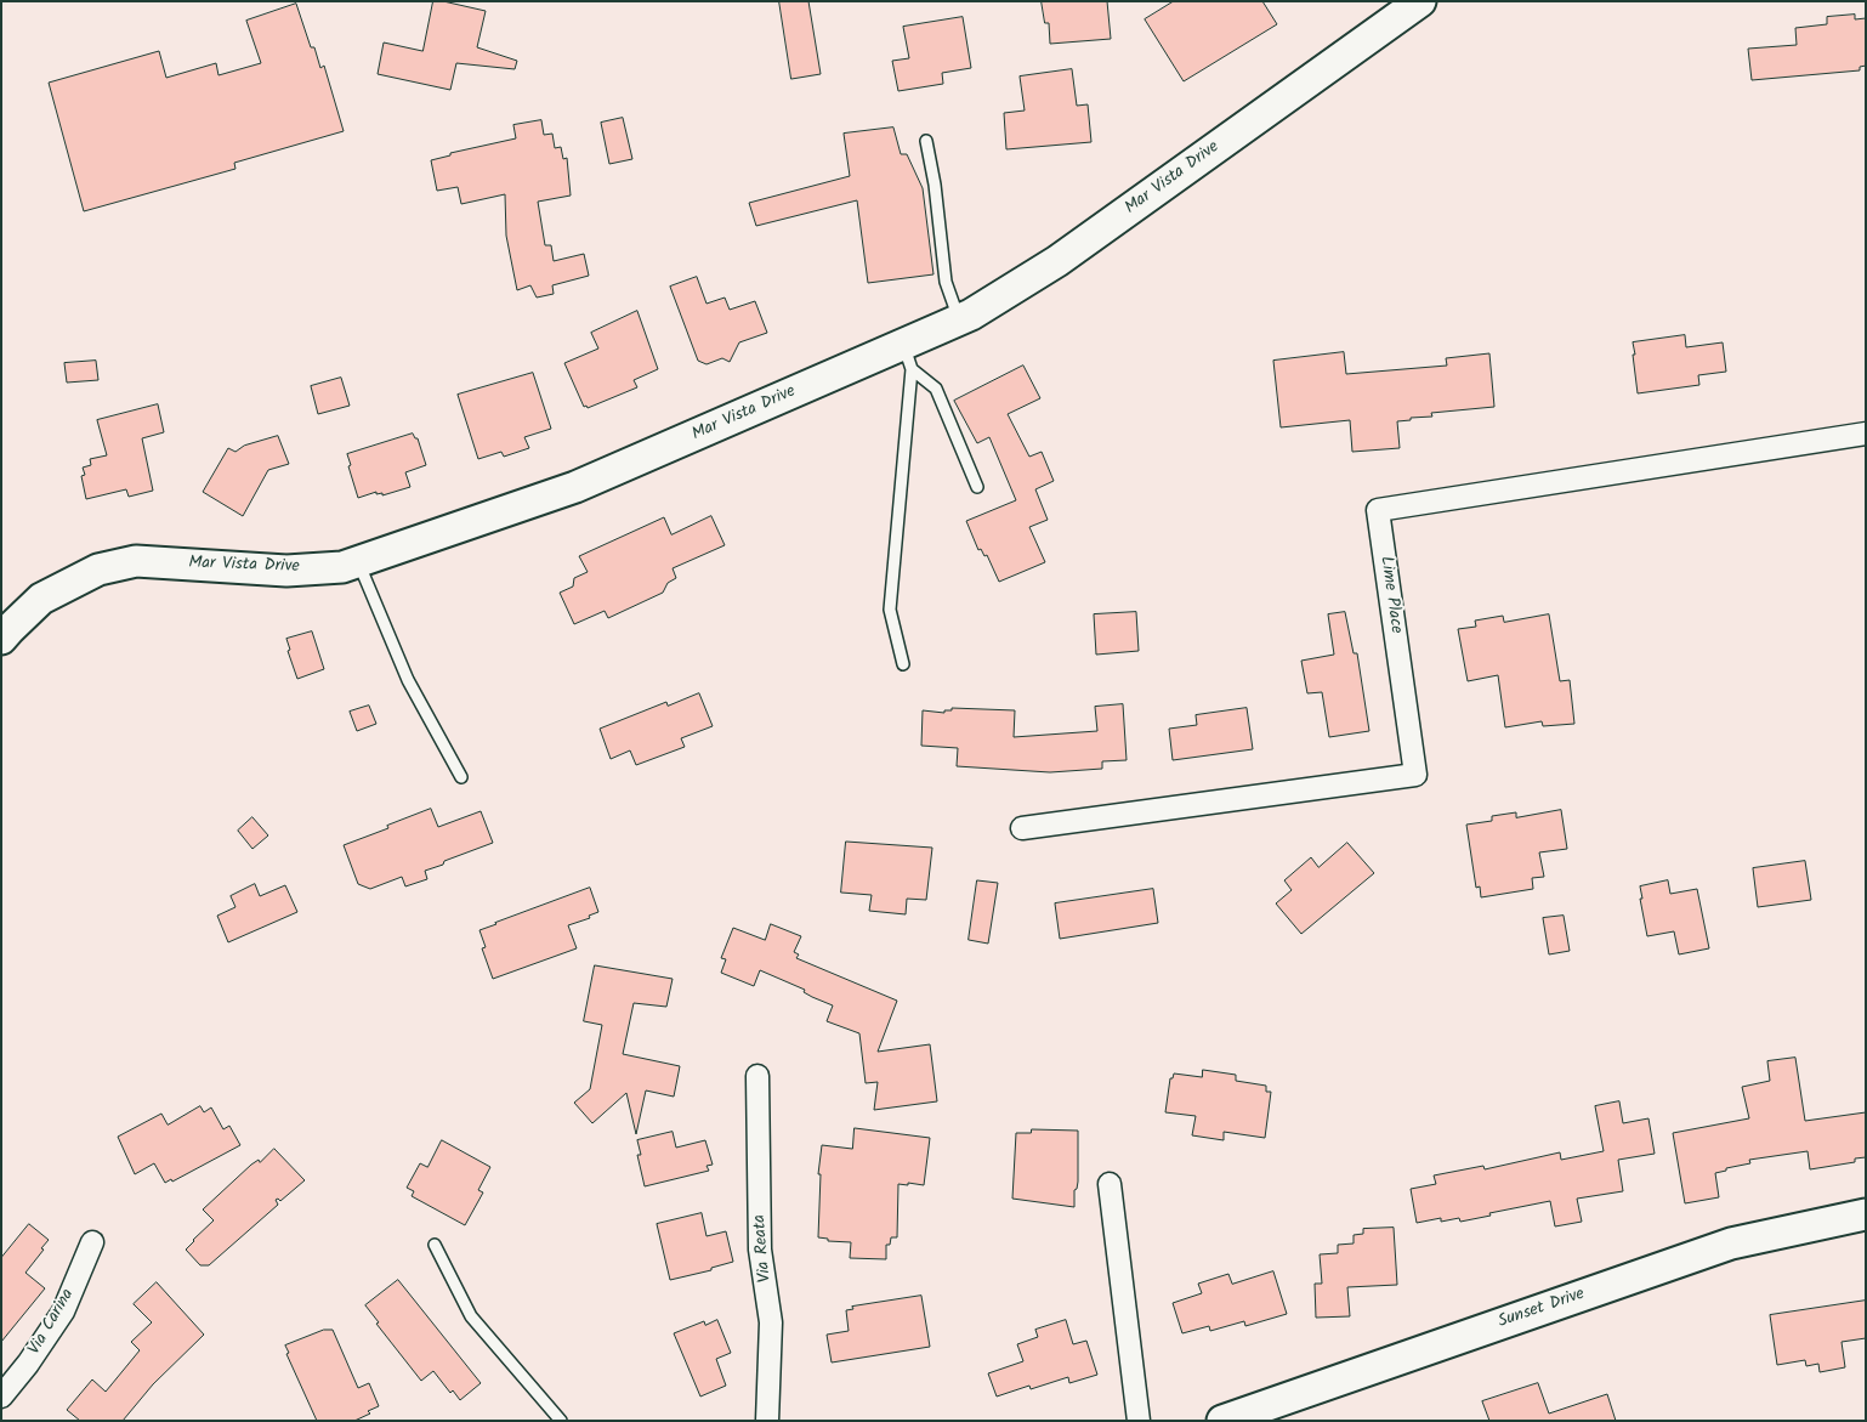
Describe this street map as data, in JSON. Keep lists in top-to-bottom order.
{
  "streets": {
    "street": [
      "Mar Vista Drive",
      "Lime Place",
      "Via Reata",
      "Sunset Drive",
      "Via Carina"
    ]
  }
}
